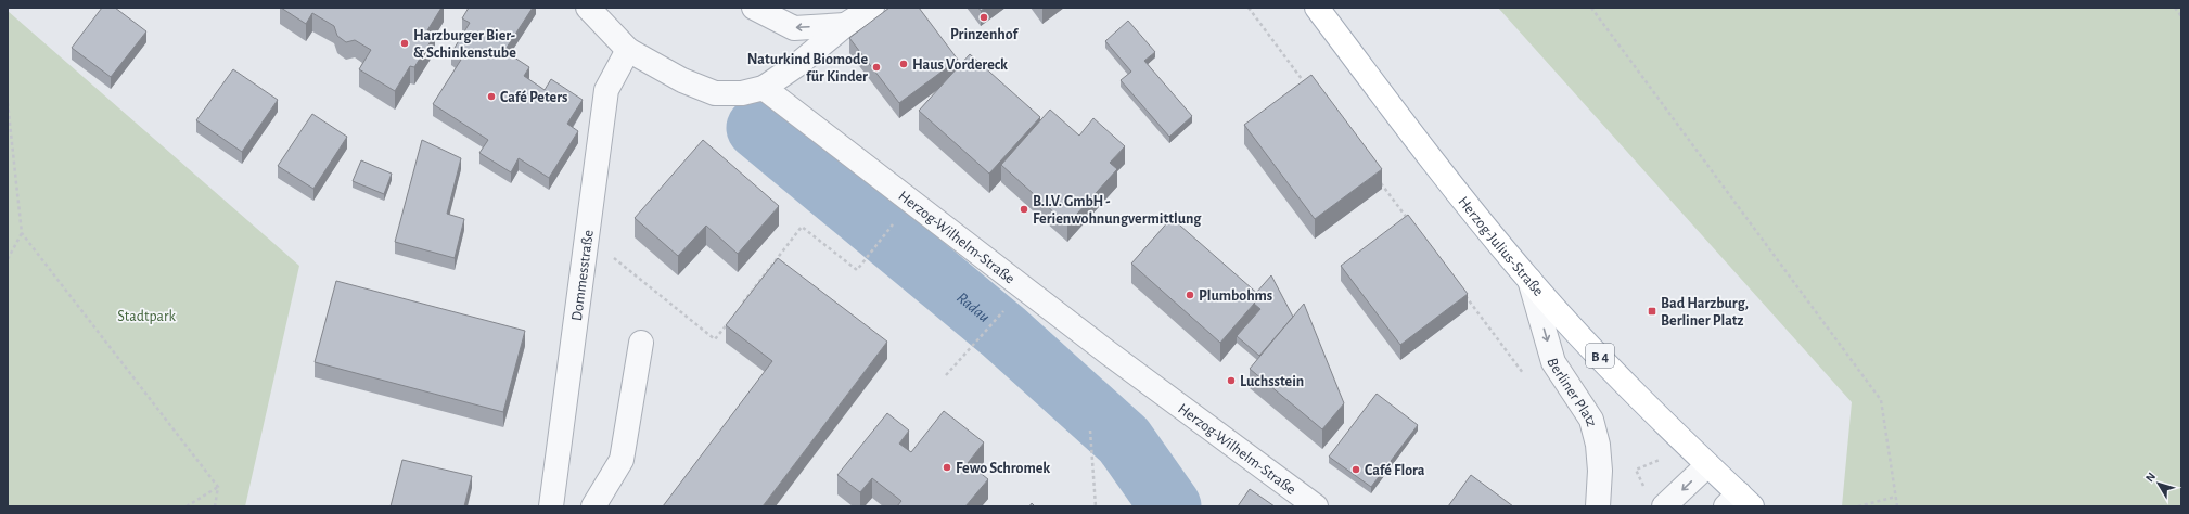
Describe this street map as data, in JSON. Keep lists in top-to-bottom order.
{
  "streets": {
    "main road": ["Herzog-Julius-Straße", "B 4"],
    "street": ["Herzog-Wilhelm-Straße", "Dommesstraße", "Berliner Platz"]
  },
  "crossings": [
    ["Herzog-Julius-Straße", "B 4"],
    ["Herzog-Julius-Straße", "Berliner Platz"]
  ],
  "one_way": ["Berliner Platz"],
  "water": ["Radau"],
  "parks": ["Stadtpark"],
  "places": {
    "other": [
      "Prinzenhof",
      "Harzburger Bier- & Schinkenstube",
      "Haus Vordereck",
      "Naturkind Biomode für Kinder",
      "Café Peters",
      "B.I.V. GmbH - Ferienwohnungvermittlung",
      "Plumbohms",
      "Luchsstein",
      "Fewo Schromek",
      "Café Flora"
    ],
    "transit": ["Bad Harzburg, Berliner Platz"]
  },
  "north": "top left"
}
